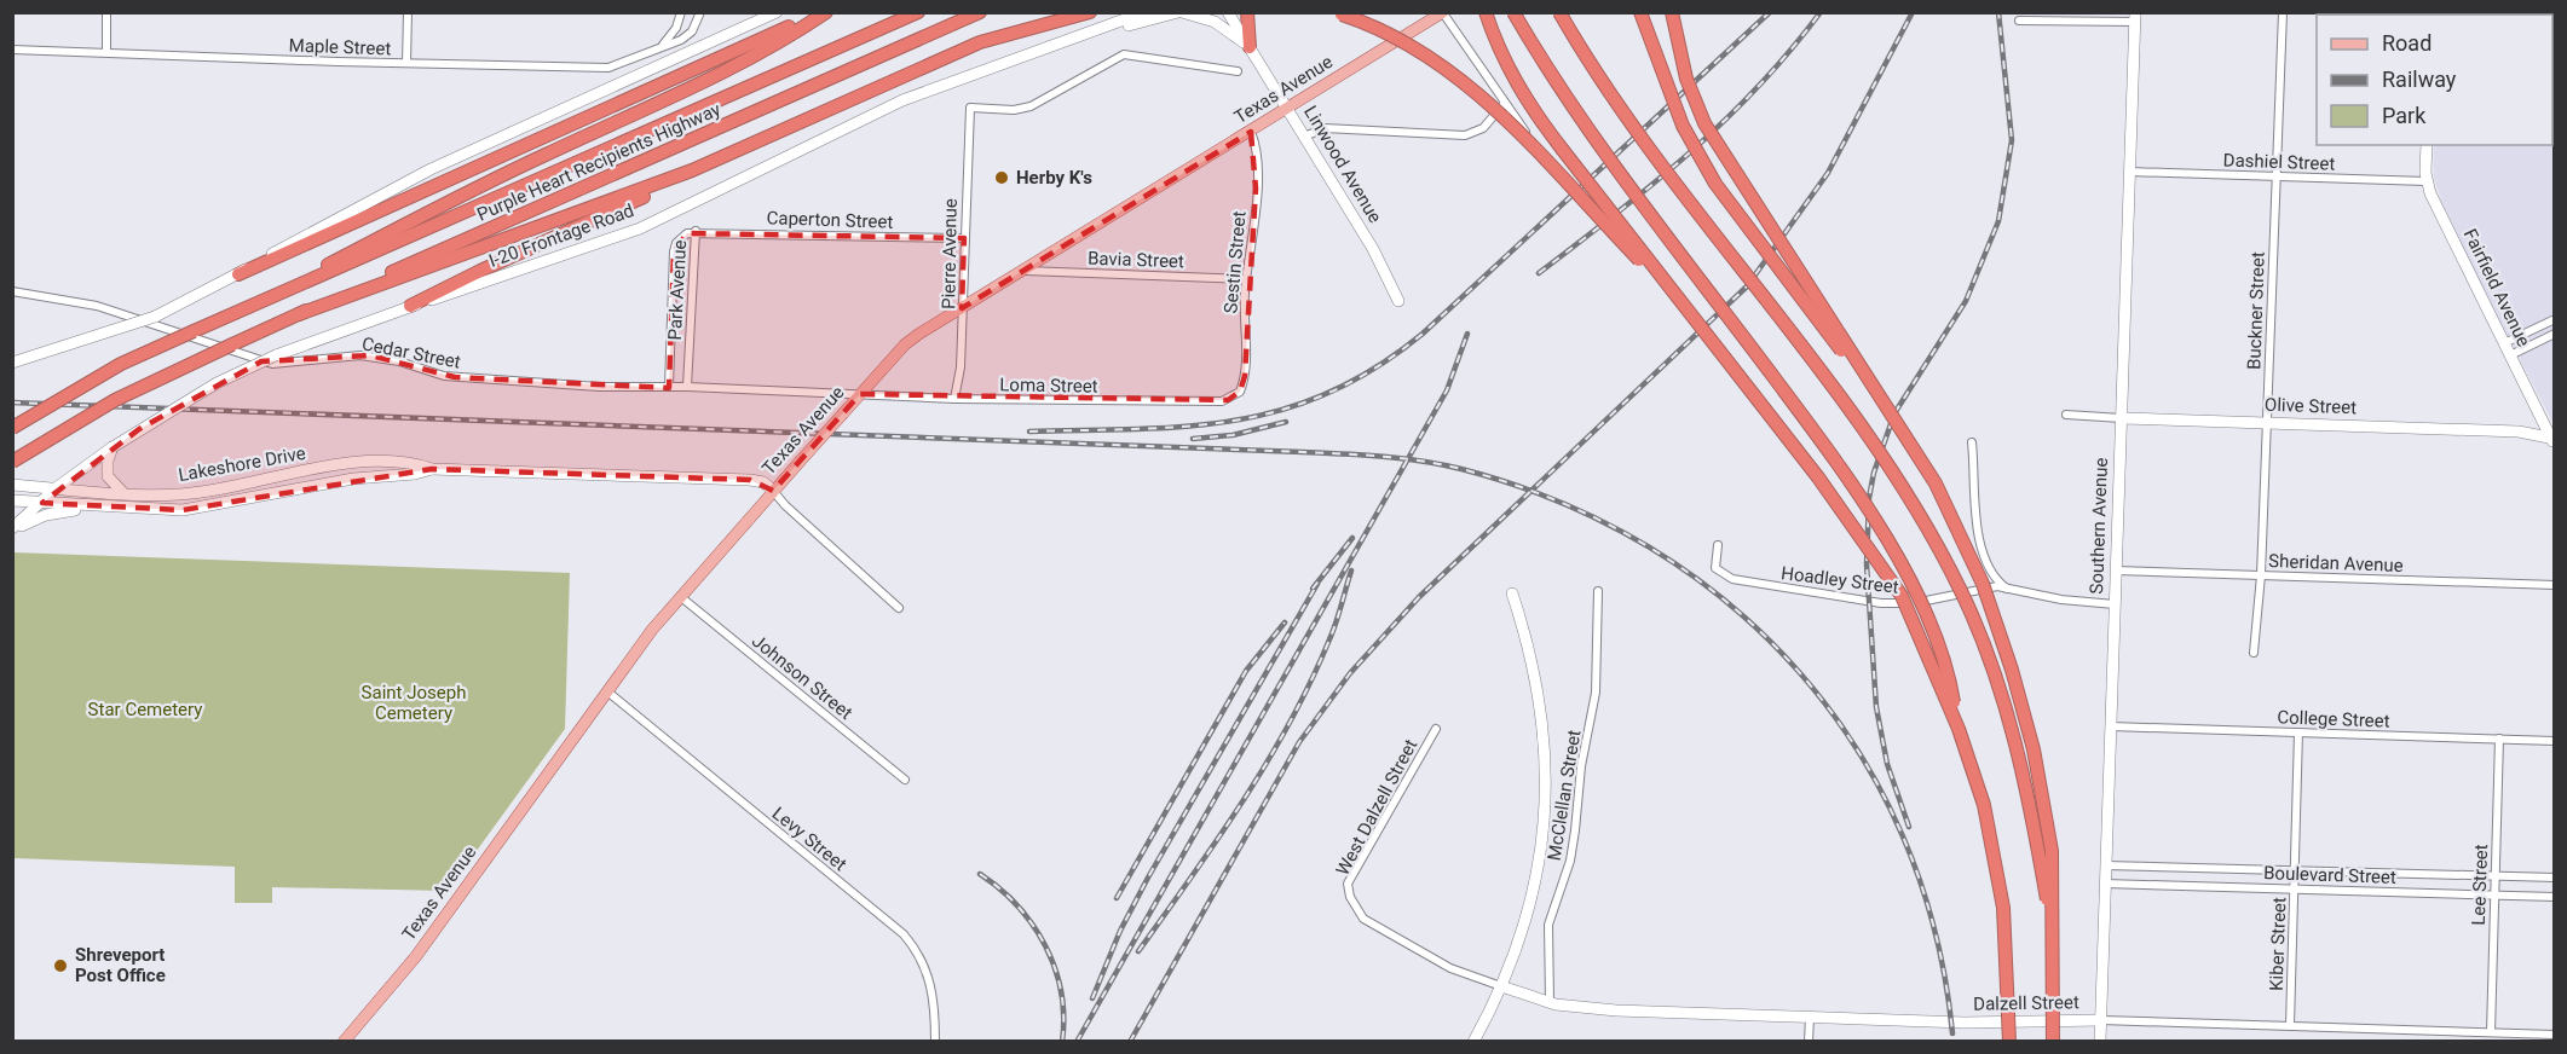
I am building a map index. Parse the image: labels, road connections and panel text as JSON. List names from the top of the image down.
{
  "streets": {
    "highway": ["Purple Heart Recipients Highway"],
    "main road": [
      "Texas Avenue",
      "Linwood Avenue",
      "I-20 Frontage Road",
      "Fairfield Avenue",
      "Olive Street",
      "Lakeshore Drive",
      "Southern Avenue",
      "Dalzell Street"
    ],
    "street": [
      "Maple Street",
      "Dashiel Street",
      "Caperton Street",
      "Pierre Avenue",
      "Bavia Street",
      "Sestin Street",
      "Park Avenue",
      "Buckner Street",
      "Cedar Street",
      "Loma Street",
      "Sheridan Avenue",
      "Hoadley Street",
      "Johnson Street",
      "College Street",
      "McClellan Street",
      "West Dalzell Street",
      "Levy Street",
      "Boulevard Street",
      "Lee Street",
      "Kiber Street"
    ]
  },
  "crossings": [
    ["Texas Avenue", "Linwood Avenue"],
    ["Texas Avenue", "Pierre Avenue"],
    ["Texas Avenue", "Bavia Street"],
    ["Texas Avenue", "Sestin Street"],
    ["Texas Avenue", "Cedar Street"],
    ["Texas Avenue", "Loma Street"],
    ["Texas Avenue", "Lakeshore Drive"],
    ["Texas Avenue", "Johnson Street"],
    ["Texas Avenue", "Levy Street"],
    ["Dashiel Street", "Fairfield Avenue"],
    ["Dashiel Street", "Buckner Street"],
    ["Dashiel Street", "Southern Avenue"],
    ["Caperton Street", "Pierre Avenue"],
    ["Caperton Street", "Park Avenue"],
    ["I-20 Frontage Road", "Lakeshore Drive"],
    ["Pierre Avenue", "Loma Street"],
    ["Bavia Street", "Sestin Street"],
    ["Sestin Street", "Loma Street"],
    ["Fairfield Avenue", "Olive Street"],
    ["Park Avenue", "Cedar Street"],
    ["Buckner Street", "Olive Street"],
    ["Buckner Street", "Sheridan Avenue"],
    ["Cedar Street", "Loma Street"],
    ["Olive Street", "Southern Avenue"],
    ["Southern Avenue", "Sheridan Avenue"],
    ["Southern Avenue", "Hoadley Street"],
    ["Southern Avenue", "College Street"],
    ["Southern Avenue", "Boulevard Street"],
    ["Southern Avenue", "Dalzell Street"],
    ["College Street", "Lee Street"],
    ["College Street", "Kiber Street"],
    ["McClellan Street", "Dalzell Street"],
    ["West Dalzell Street", "Dalzell Street"],
    ["Boulevard Street", "Lee Street"],
    ["Boulevard Street", "Kiber Street"],
    ["Lee Street", "Dalzell Street"],
    ["Kiber Street", "Dalzell Street"]
  ],
  "parks": ["Saint Joseph Cemetery", "Star Cemetery"],
  "places": ["Herby K's", "Shreveport Post Office"],
  "legend": ["Road", "Railway", "Park"]
}
